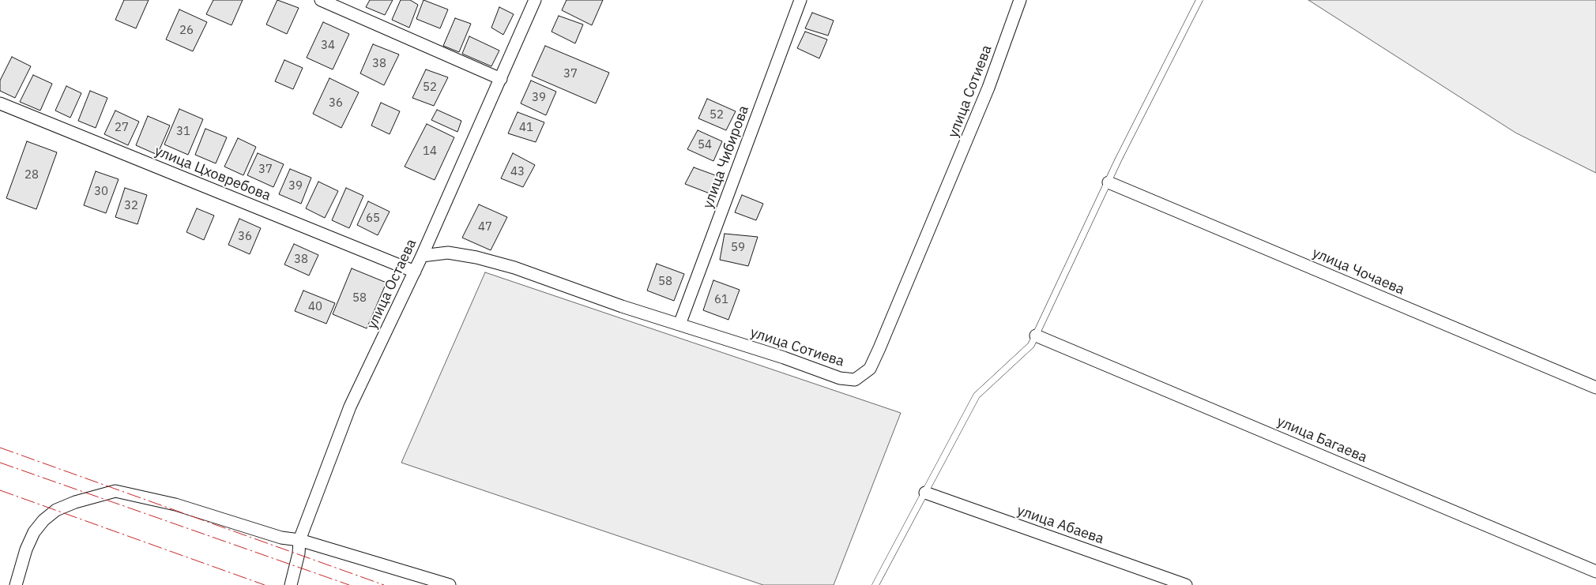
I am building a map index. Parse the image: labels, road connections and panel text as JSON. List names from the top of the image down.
{
  "streets": {
    "street": [
      "улица Сотиева",
      "улица Чибирова",
      "улица Цховребова",
      "улица Чочаева",
      "улица Остаева",
      "улица Багаева",
      "улица Абаева"
    ]
  },
  "crossings": [
    ["улица Сотиева", "улица Чибирова"],
    ["улица Сотиева", "улица Остаева"],
    ["улица Цховребова", "улица Остаева"]
  ],
  "house_numbers": [
    "26",
    "34",
    "38",
    "37",
    "52",
    "39",
    "36",
    "52",
    "27",
    "41",
    "31",
    "54",
    "14",
    "37",
    "43",
    "28",
    "39",
    "30",
    "32",
    "65",
    "47",
    "36",
    "59",
    "38",
    "58",
    "58",
    "61",
    "40"
  ]
}
